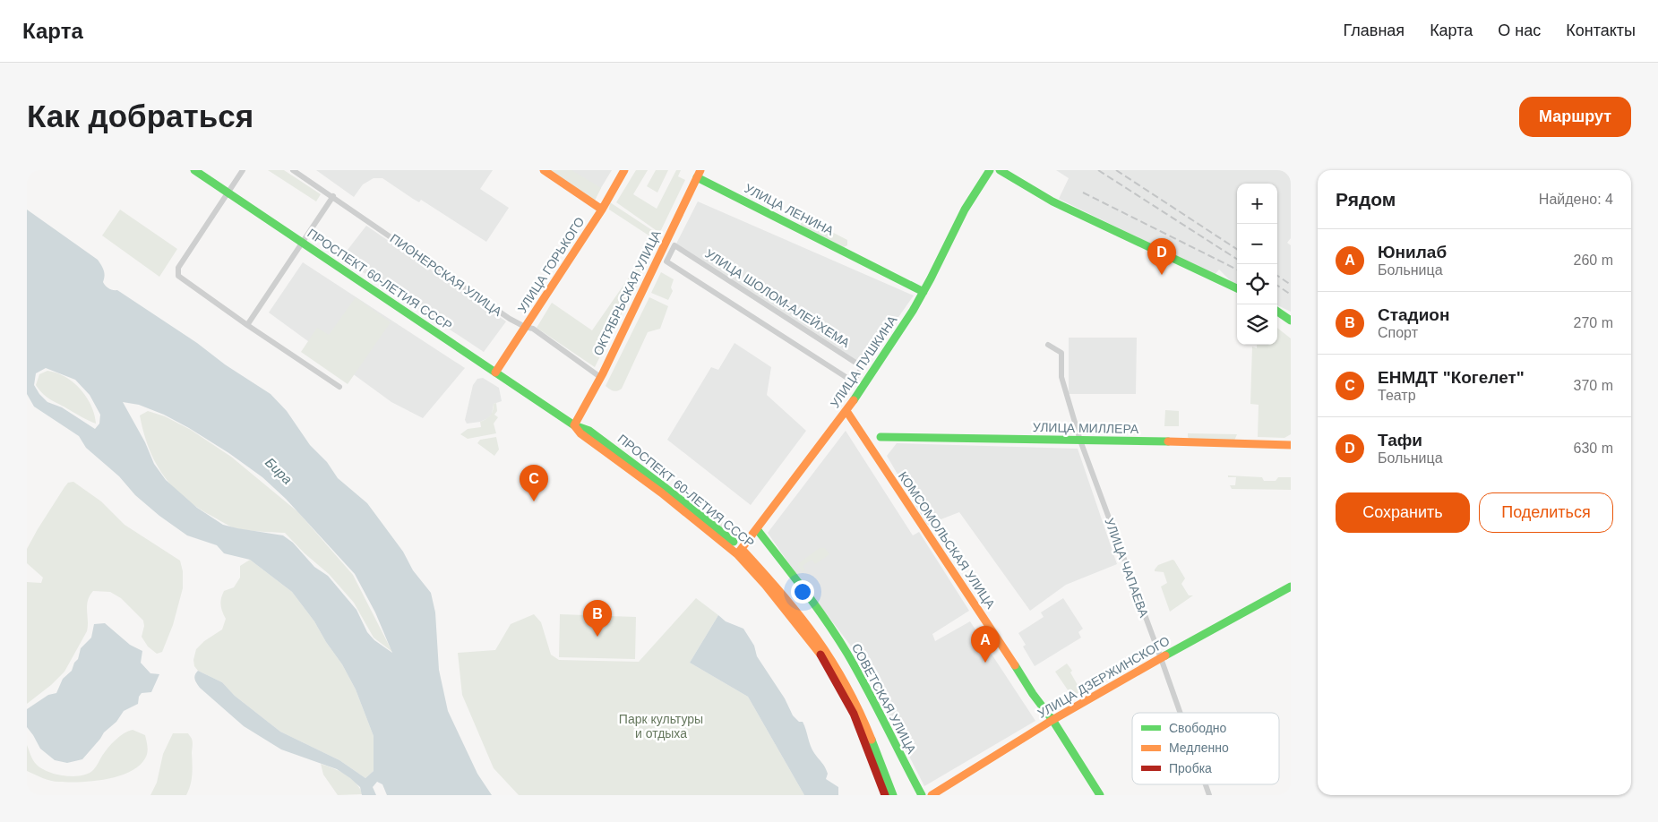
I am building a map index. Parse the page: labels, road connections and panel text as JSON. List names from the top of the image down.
{
  "streets": {
    "main road": [
      "УЛИЦА ЛЕНИНА",
      "УЛИЦА ГОРЬКОГО",
      "ПРОСПЕКТ 60-ЛЕТИЯ СССР",
      "ОКТЯБРЬСКАЯ УЛИЦА",
      "УЛИЦА ПУШКИНА",
      "УЛИЦА МИЛЛЕРА",
      "КОМСОМОЛЬСКАЯ УЛИЦА",
      "УЛИЦА ДЗЕРЖИНСКОГО",
      "СОВЕТСКАЯ УЛИЦА"
    ],
    "street": ["ПИОНЕРСКАЯ УЛИЦА", "УЛИЦА ШОЛОМ-АЛЕЙХЕМА", "УЛИЦА ЧАПАЕВА"]
  },
  "crossings": [
    ["УЛИЦА ЛЕНИНА", "ОКТЯБРЬСКАЯ УЛИЦА"],
    ["УЛИЦА ЛЕНИНА", "УЛИЦА ПУШКИНА"],
    ["УЛИЦА ГОРЬКОГО", "ПИОНЕРСКАЯ УЛИЦА"],
    ["УЛИЦА ГОРЬКОГО", "ПРОСПЕКТ 60-ЛЕТИЯ СССР"],
    ["ПИОНЕРСКАЯ УЛИЦА", "ОКТЯБРЬСКАЯ УЛИЦА"],
    ["ПРОСПЕКТ 60-ЛЕТИЯ СССР", "ОКТЯБРЬСКАЯ УЛИЦА"],
    ["ПРОСПЕКТ 60-ЛЕТИЯ СССР", "УЛИЦА ПУШКИНА"],
    ["УЛИЦА ПУШКИНА", "КОМСОМОЛЬСКАЯ УЛИЦА"],
    ["УЛИЦА ПУШКИНА", "СОВЕТСКАЯ УЛИЦА"],
    ["УЛИЦА МИЛЛЕРА", "УЛИЦА ЧАПАЕВА"],
    ["КОМСОМОЛЬСКАЯ УЛИЦА", "УЛИЦА ДЗЕРЖИНСКОГО"],
    ["УЛИЦА ЧАПАЕВА", "УЛИЦА ДЗЕРЖИНСКОГО"]
  ],
  "water": ["Бира"],
  "parks": ["Парк культуры и отдыха"],
  "legend": ["Свободно", "Медленно", "Пробка"],
  "page": {
    "header": "Карта",
    "nav": [
      "Главная",
      "Карта",
      "О нас",
      "Контакты"
    ],
    "buttons": [
      "Маршрут",
      ["Сохранить", "Поделиться"]
    ],
    "title": "Как добраться",
    "heading": ["Рядом", "Найдено: 4"],
    "map_buttons": ["+", "−"],
    "list": [
      {
        "mark": "A",
        "name": "Юнилаб",
        "note": "Больница",
        "value": "260 m"
      },
      {
        "mark": "B",
        "name": "Стадион",
        "note": "Спорт",
        "value": "270 m"
      },
      {
        "mark": "C",
        "name": "ЕНМДТ \"Когелет\"",
        "note": "Театр",
        "value": "370 m"
      },
      {
        "mark": "D",
        "name": "Тафи",
        "note": "Больница",
        "value": "630 m"
      }
    ],
    "pins": [
      "D",
      "C",
      "B",
      "A"
    ]
  }
}
